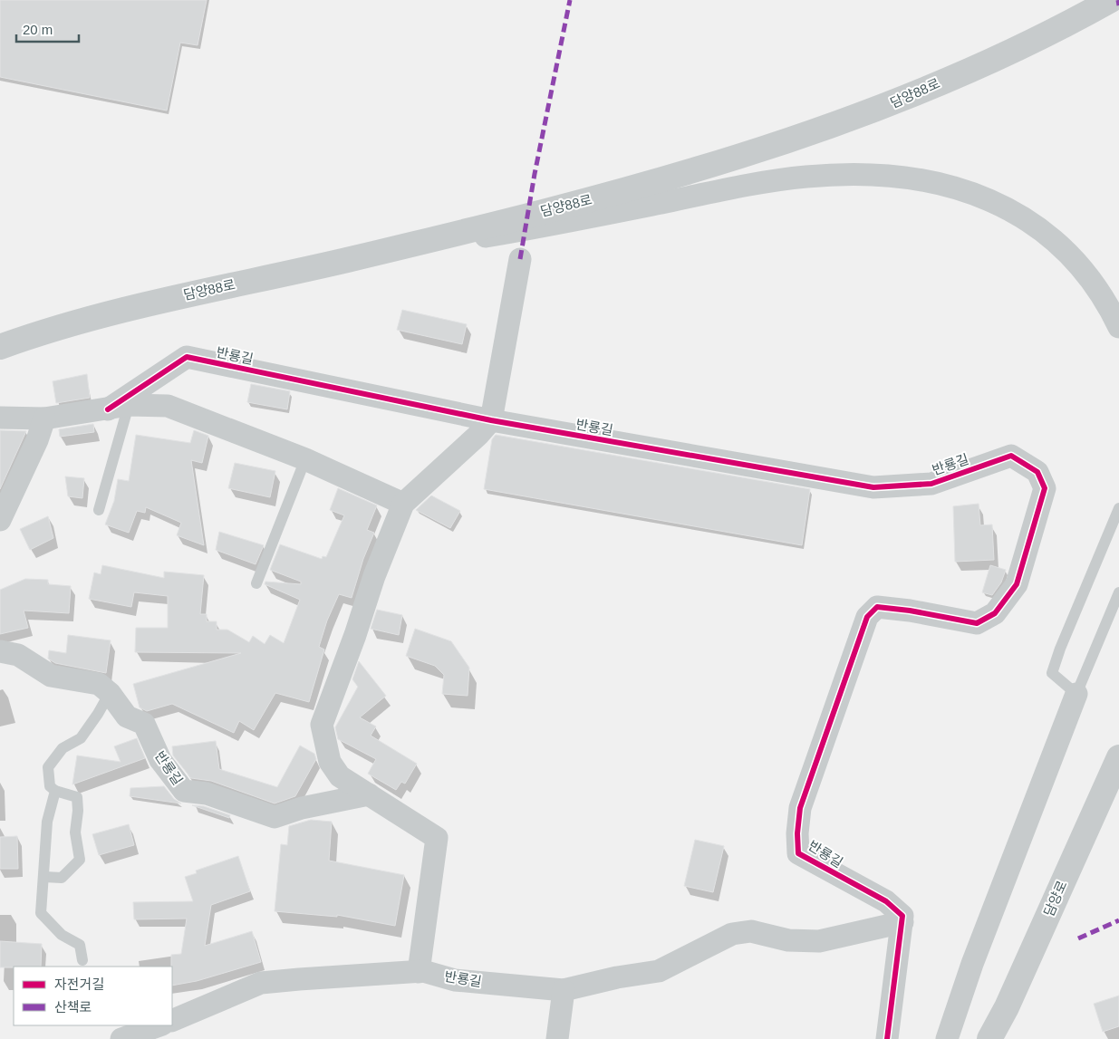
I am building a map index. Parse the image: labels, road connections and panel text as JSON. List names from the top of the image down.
{
  "streets": {
    "main road": ["담양88로", "담양로"],
    "street": ["반룡길"]
  },
  "legend": ["자전거길", "산책로"],
  "scale_bar": "20 m"
}
